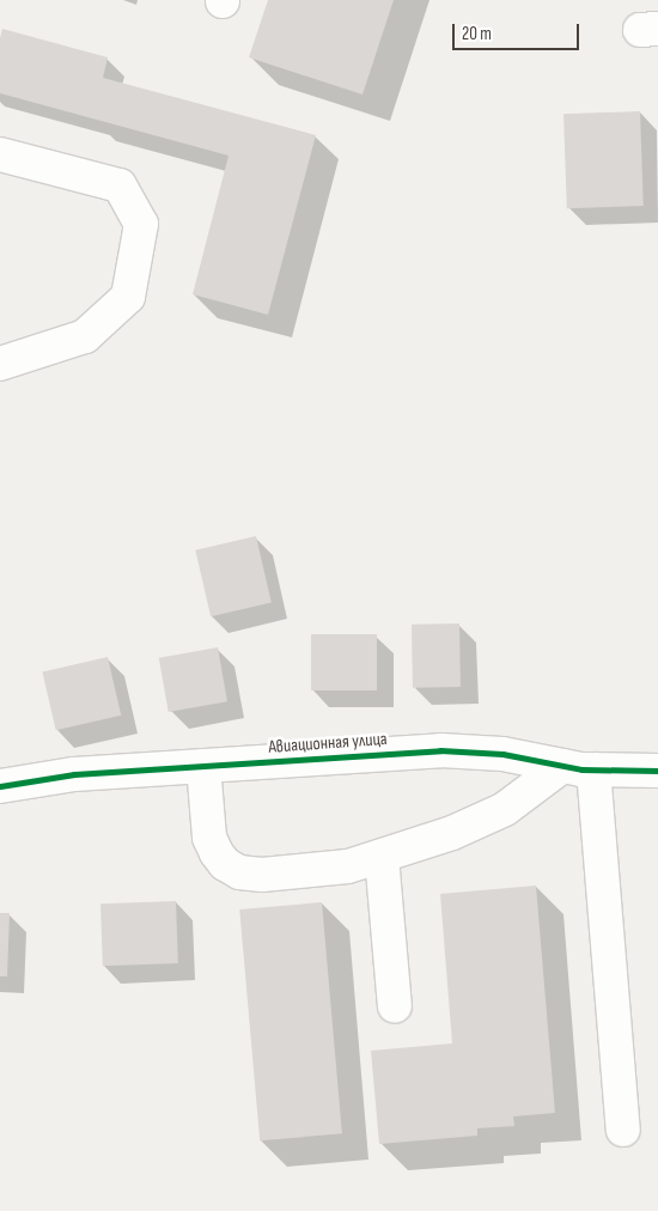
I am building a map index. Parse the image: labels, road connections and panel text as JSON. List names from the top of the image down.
{
  "streets": {
    "street": ["Авиационная улица"]
  },
  "scale_bar": "20 m"
}
